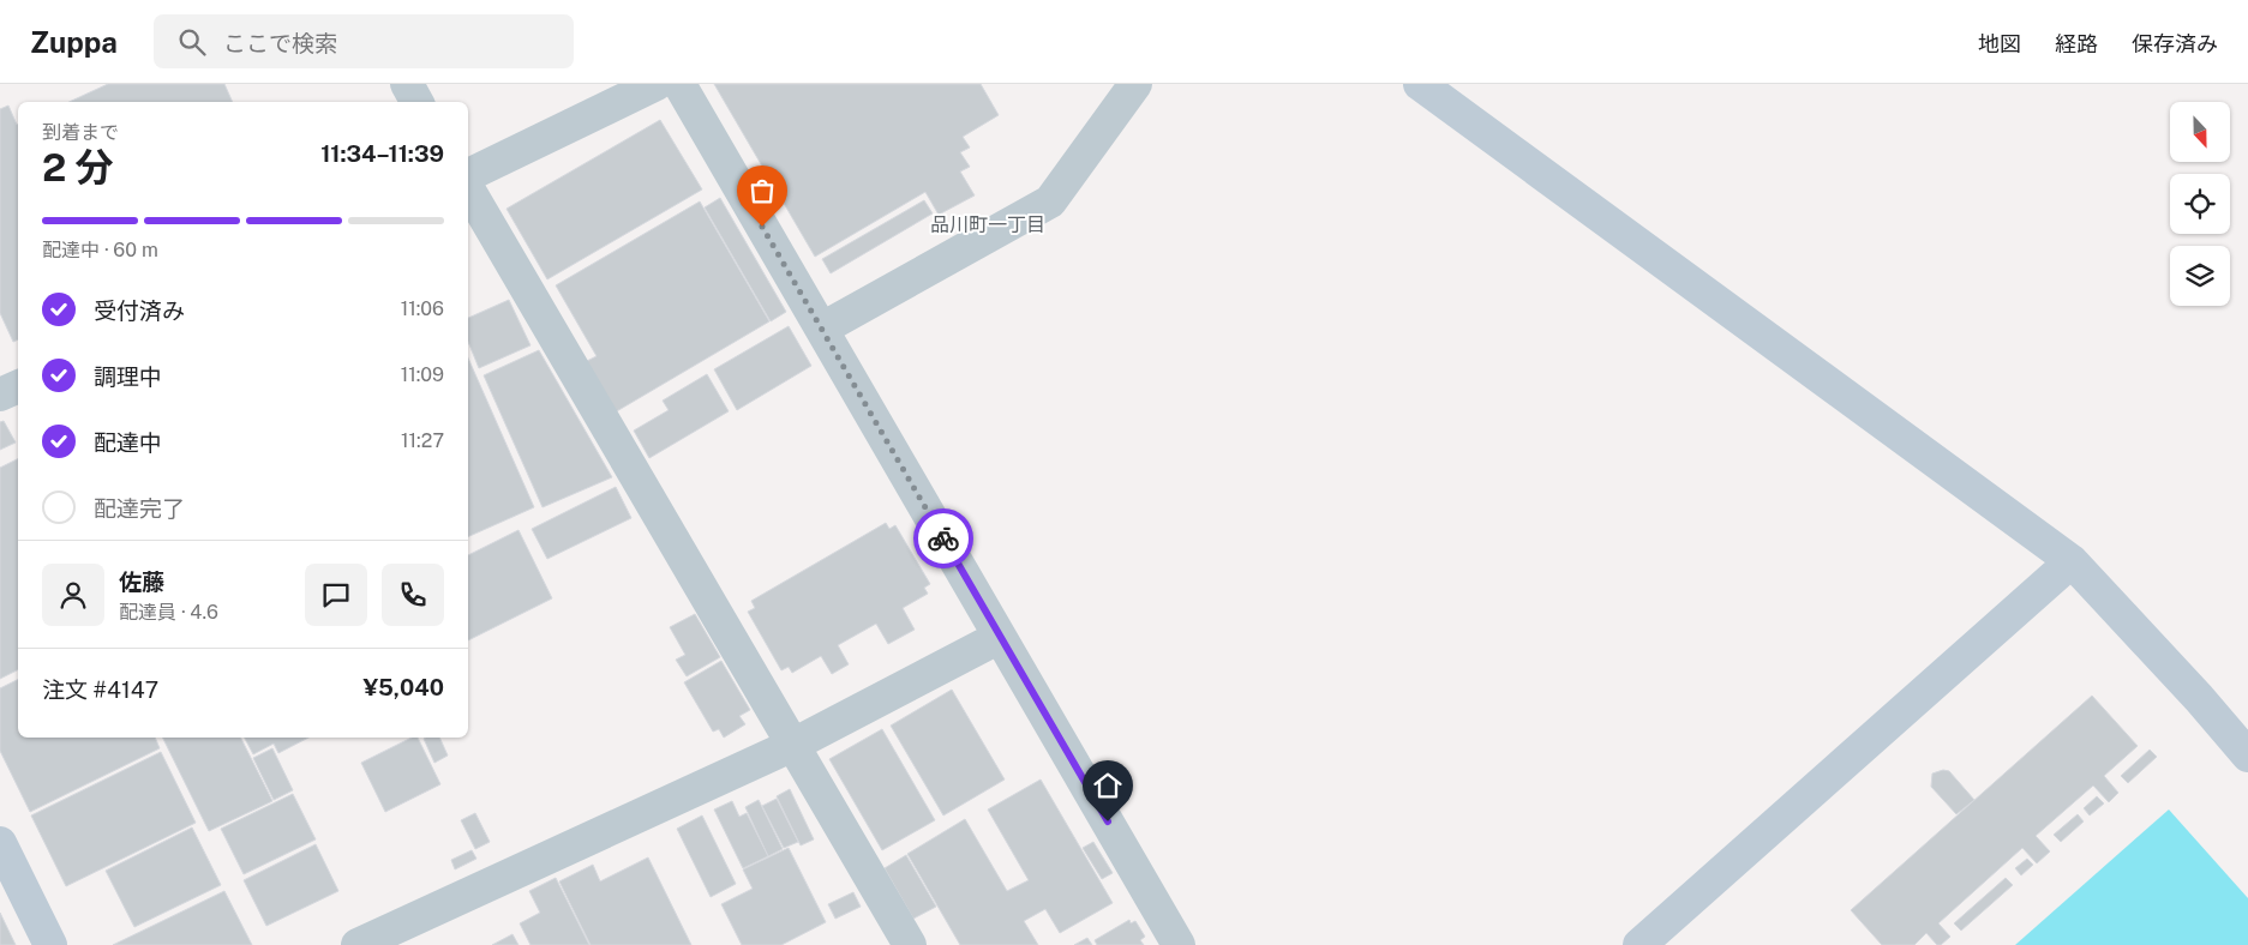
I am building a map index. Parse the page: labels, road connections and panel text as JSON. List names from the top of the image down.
{
  "districts": ["品川町一丁目"],
  "north": "bottom",
  "page": {
    "header": "Zuppa",
    "search": "ここで検索",
    "nav": ["地図", "経路", "保存済み"],
    "heading": ["2 分", "到着まで", "11:34–11:39"],
    "panel": [
      "佐藤",
      "配達員 · 4.6",
      "注文 #4147",
      "¥5,040"
    ],
    "bar": "配達中 · 60 m",
    "list": [
      ["受付済み", "11:06"],
      ["調理中", "11:09"],
      ["配達中", "11:27"],
      "配達完了"
    ]
  }
}
